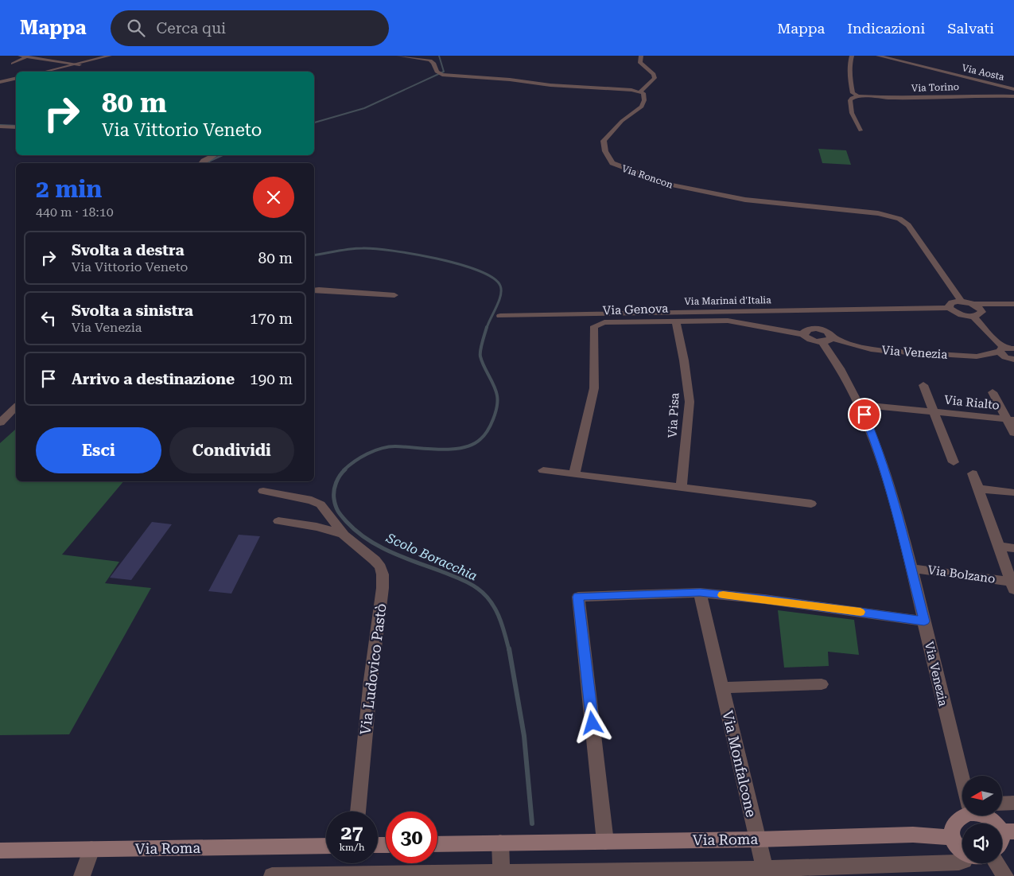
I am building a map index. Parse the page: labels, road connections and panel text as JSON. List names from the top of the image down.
{
  "streets": {
    "main road": ["Via Roma"],
    "street": [
      "Via Aosta",
      "Via Torino",
      "Via Roncon",
      "Via Marinai d'Italia",
      "Via Genova",
      "Via Venezia",
      "Via Rialto",
      "Via Pisa",
      "Via Bolzano",
      "Via Ludovico Pastò",
      "Via Monfalcone"
    ]
  },
  "crossings": [
    ["Via Marinai d'Italia", "Via Venezia"],
    ["Via Genova", "Via Venezia"],
    ["Via Genova", "Via Pisa"],
    ["Via Venezia", "Via Rialto"],
    ["Via Venezia", "Via Bolzano"],
    ["Via Monfalcone", "Via Roma"]
  ],
  "water": ["Scolo Boracchia"],
  "north": "left",
  "page": {
    "header": "Mappa",
    "search": "Cerca qui",
    "nav": ["Mappa", "Indicazioni", "Salvati"],
    "turn": ["80 m", "Via Vittorio Veneto"],
    "heading": ["2 min", "440 m · 18:10"],
    "list": [
      {
        "name": "Svolta a destra",
        "note": "Via Vittorio Veneto",
        "value": "80 m"
      },
      {
        "name": "Svolta a sinistra",
        "note": "Via Venezia",
        "value": "170 m"
      },
      {
        "name": "Arrivo a destinazione",
        "value": "190 m"
      }
    ],
    "buttons": ["Esci", "Condividi"],
    "speed": "27 km/h",
    "limit": "30"
  }
}
